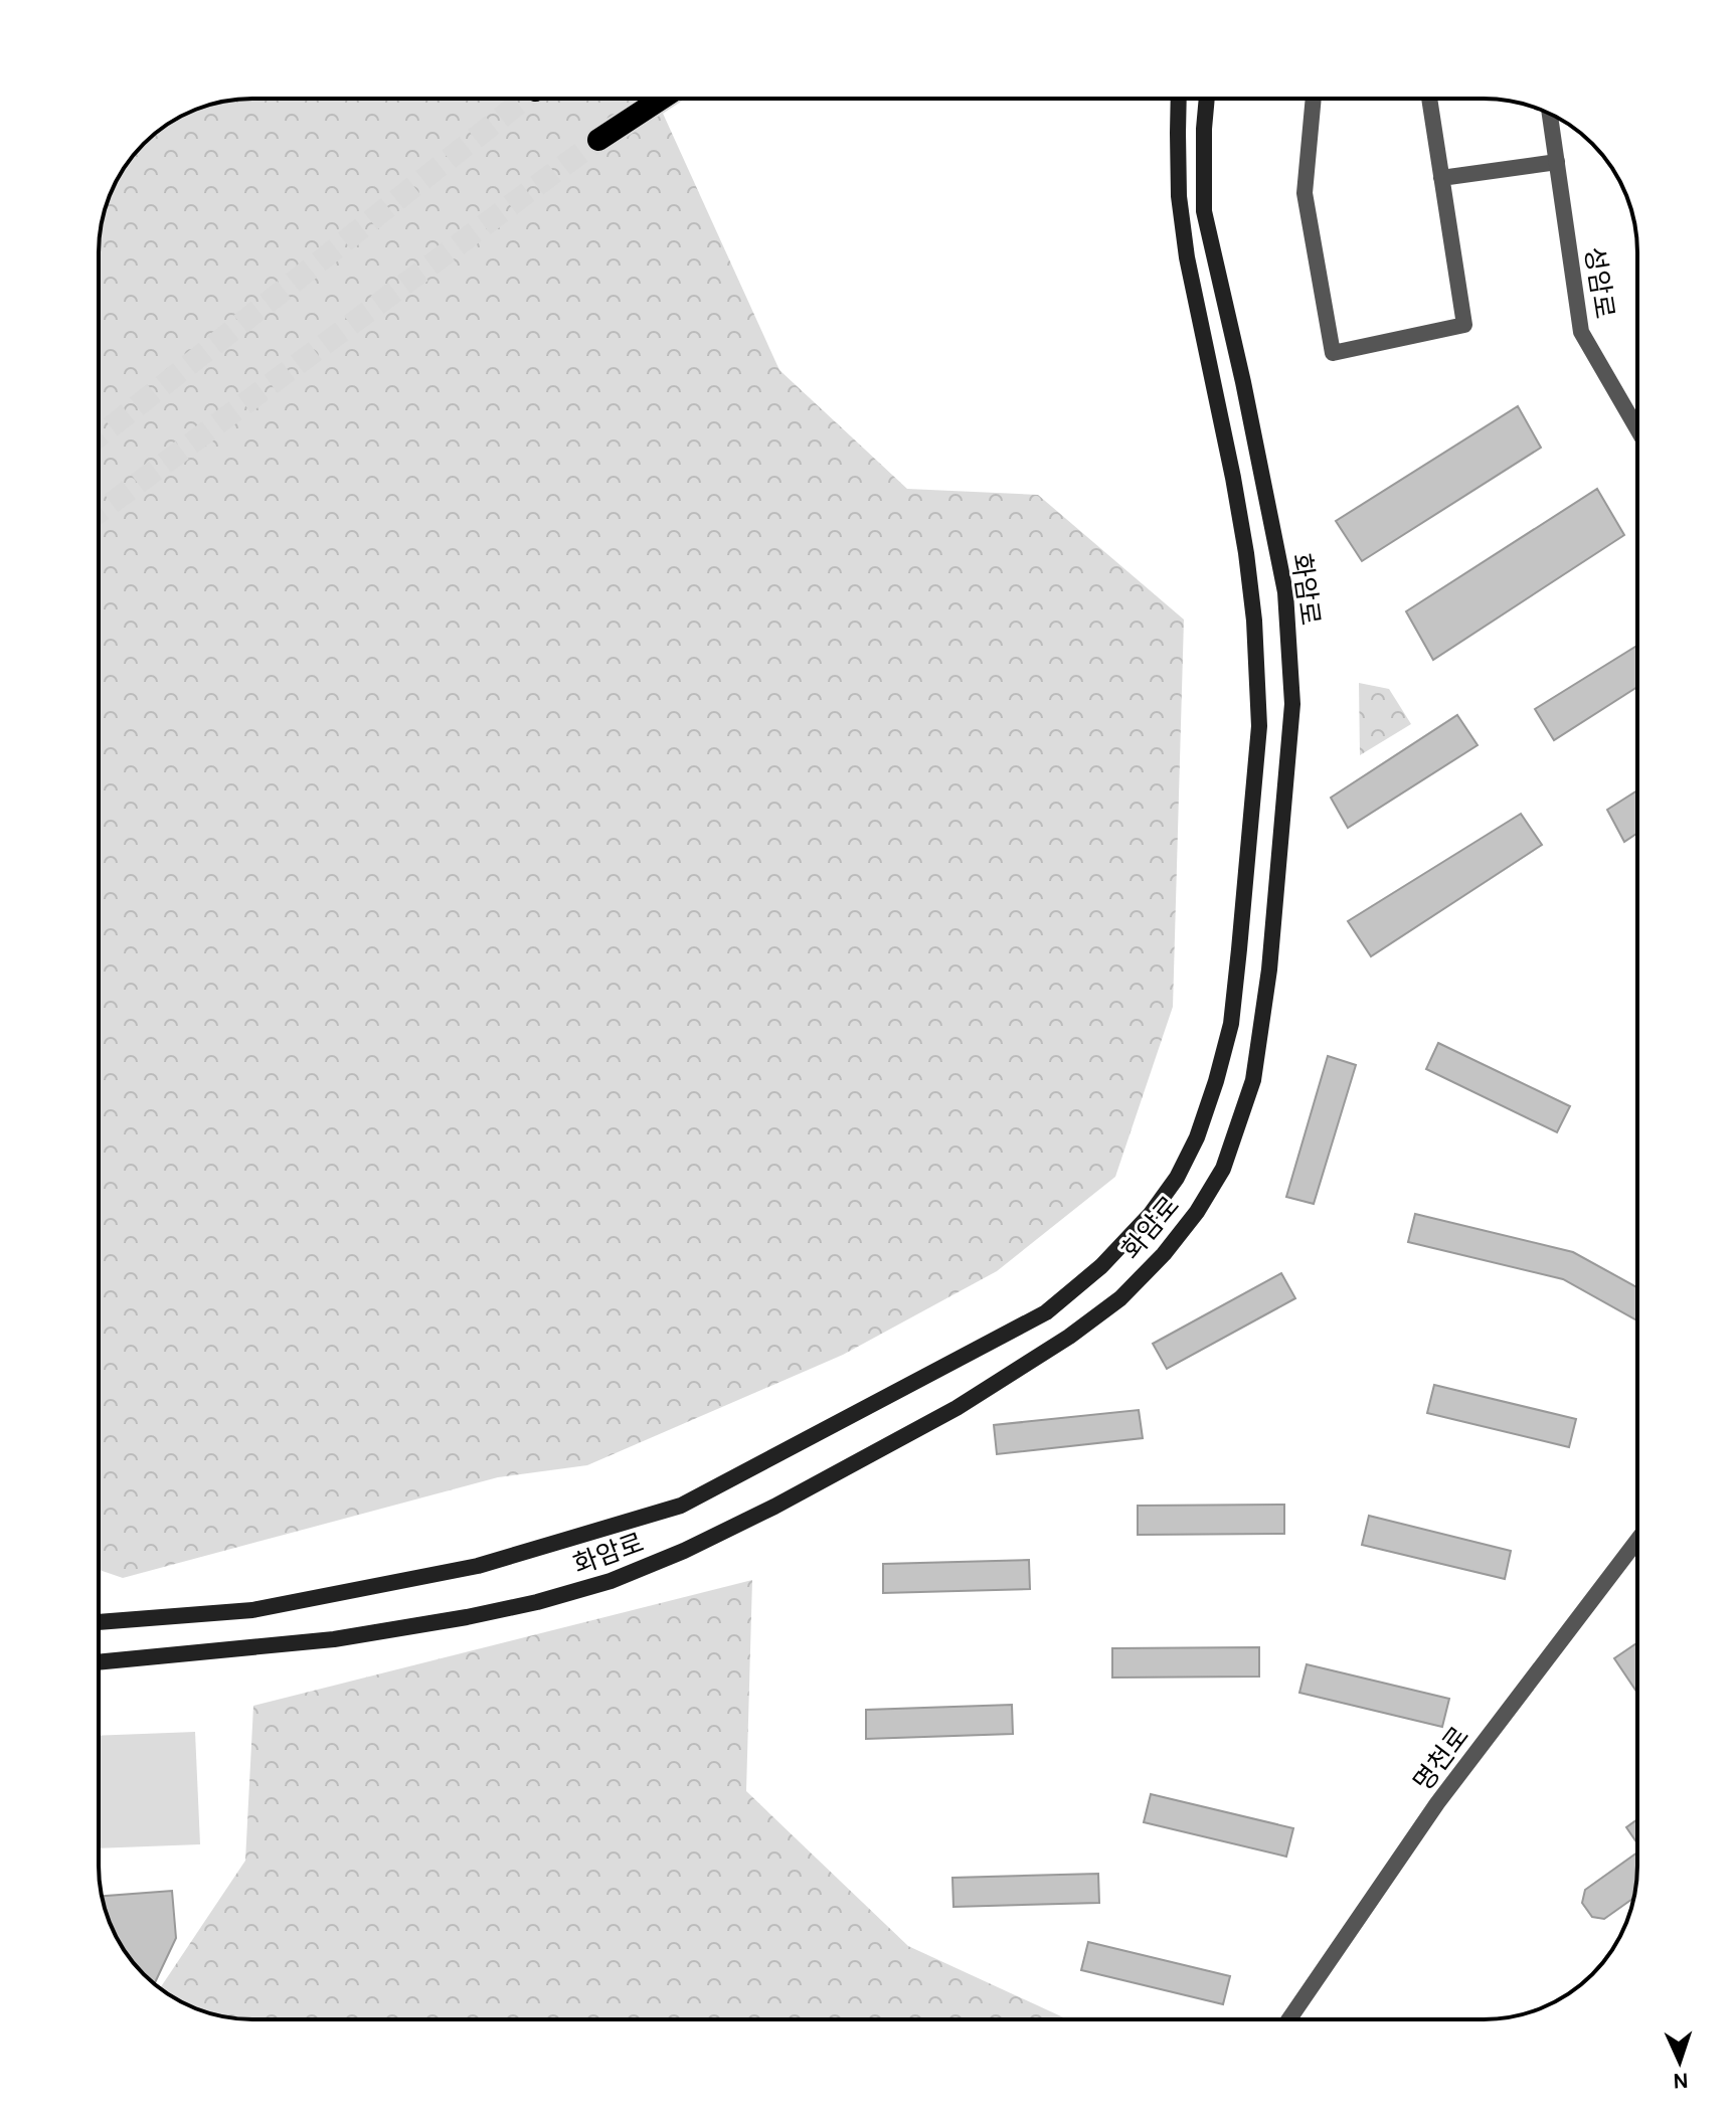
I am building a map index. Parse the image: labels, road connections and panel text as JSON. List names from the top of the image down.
{
  "streets": {
    "main road": ["화암로"],
    "street": ["성암로", "명천로"]
  },
  "north": "bottom"
}
